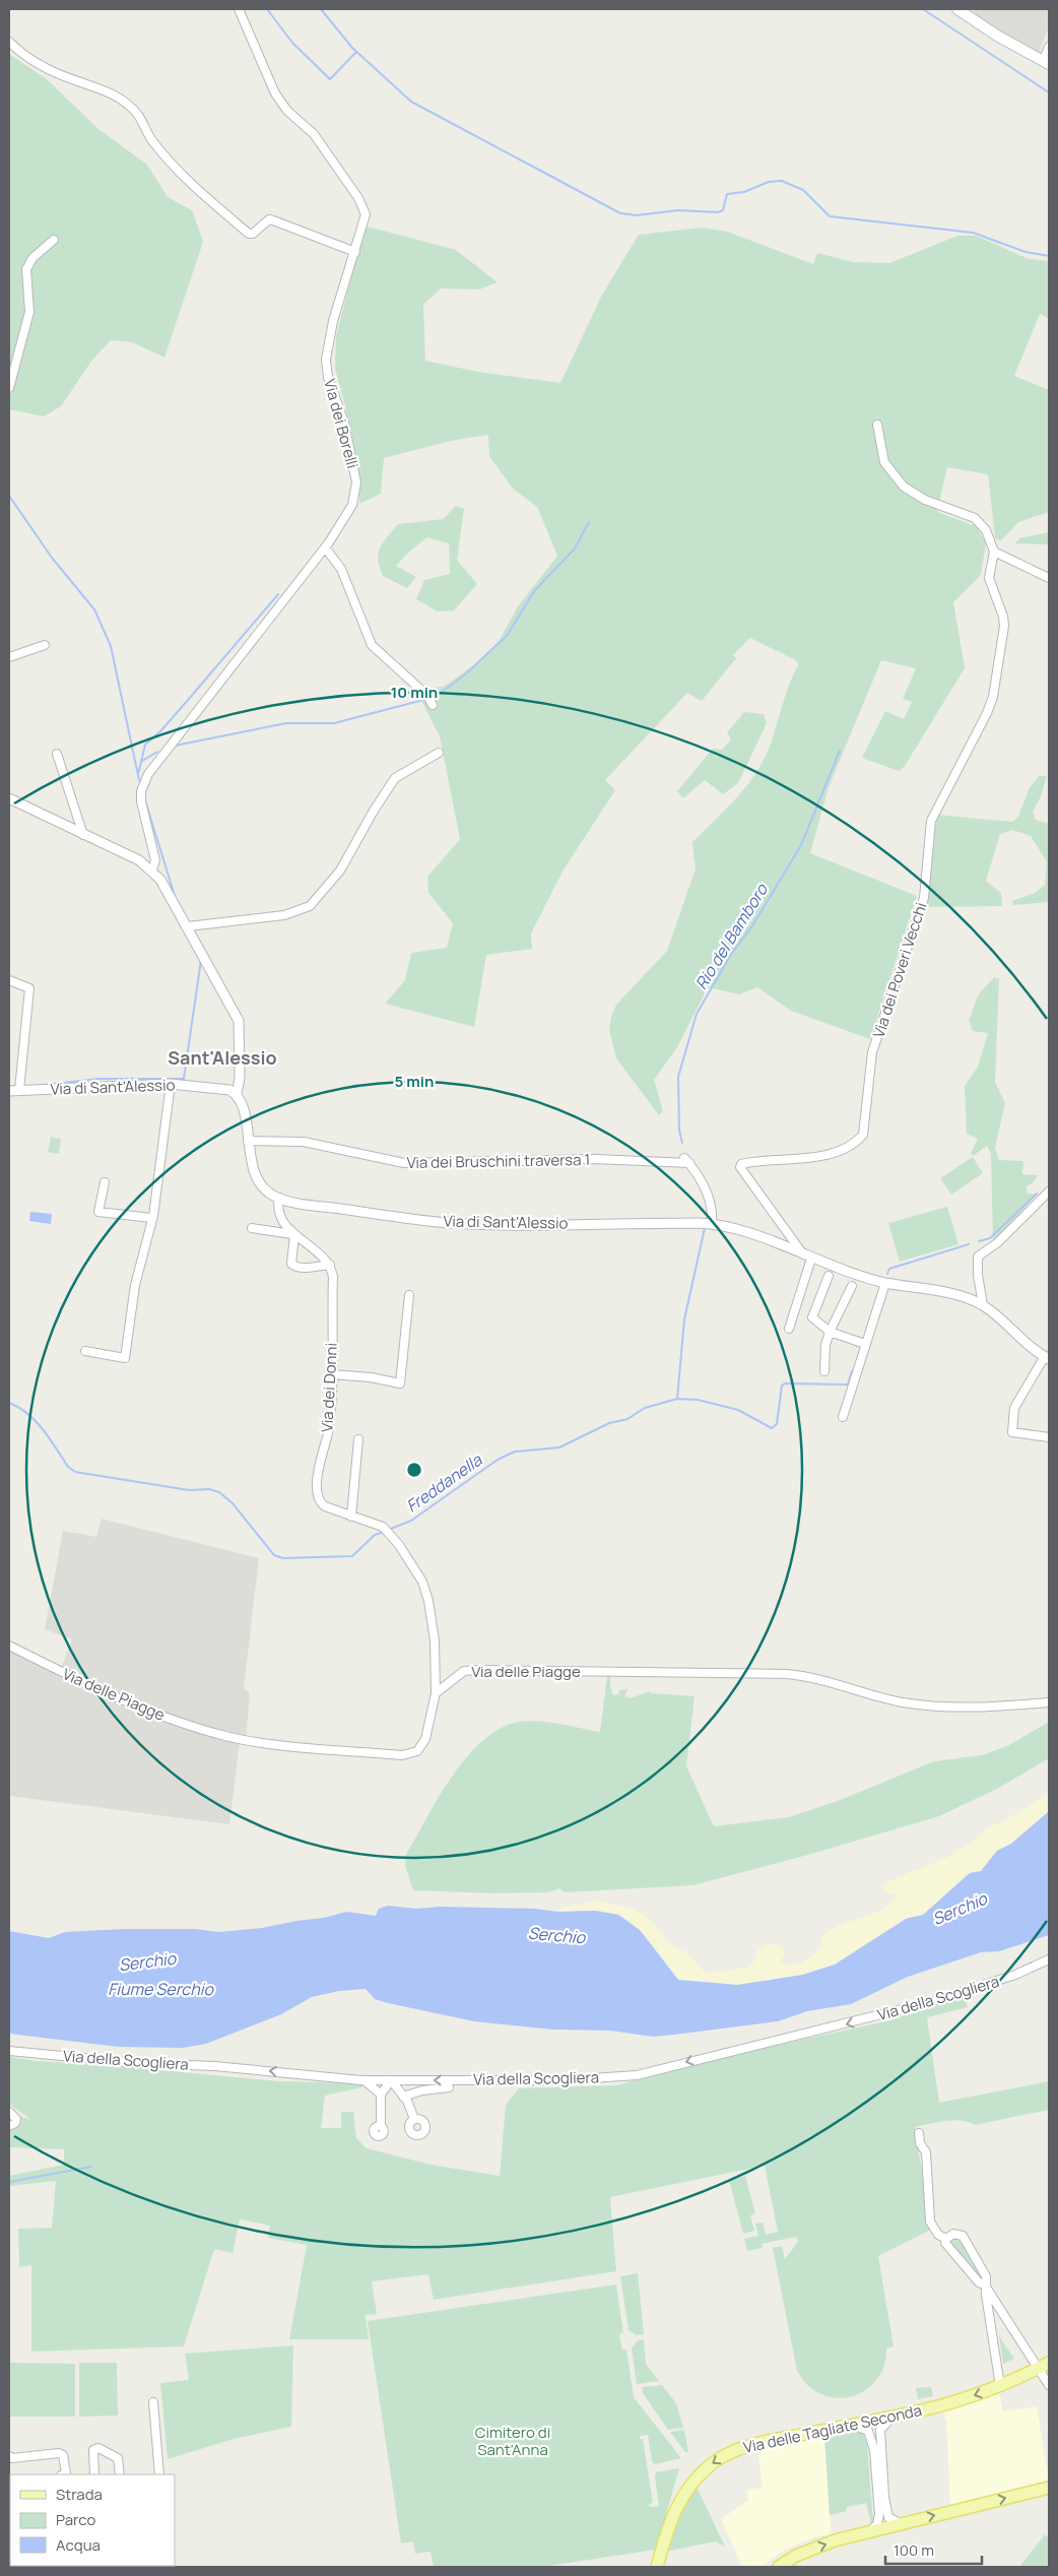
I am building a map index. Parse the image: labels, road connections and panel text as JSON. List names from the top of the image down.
{
  "streets": {
    "main road": ["Via delle Tagliate Seconda"],
    "street": [
      "Via dei Borelli",
      "Via dei Poveri Vecchi",
      "Via di Sant'Alessio",
      "Via dei Bruschini traversa 1",
      "Via dei Donni",
      "Via delle Piagge",
      "Via della Scogliera"
    ]
  },
  "crossings": [
    ["Via dei Poveri Vecchi", "Via di Sant'Alessio"],
    ["Via di Sant'Alessio", "Via dei Bruschini traversa 1"],
    ["Via dei Donni", "Via delle Piagge"]
  ],
  "one_way": ["Via della Scogliera", "Via delle Tagliate Seconda"],
  "districts": ["Sant'Alessio"],
  "water": [
    "Rio del Bamboro",
    "Freddanella",
    "Serchio",
    "Fiume Serchio"
  ],
  "parks": ["Cimitero di Sant'Anna"],
  "legend": ["Strada", "Parco", "Acqua"],
  "scale_bar": "100 m",
  "rings": ["10 min", "5 min"]
}
